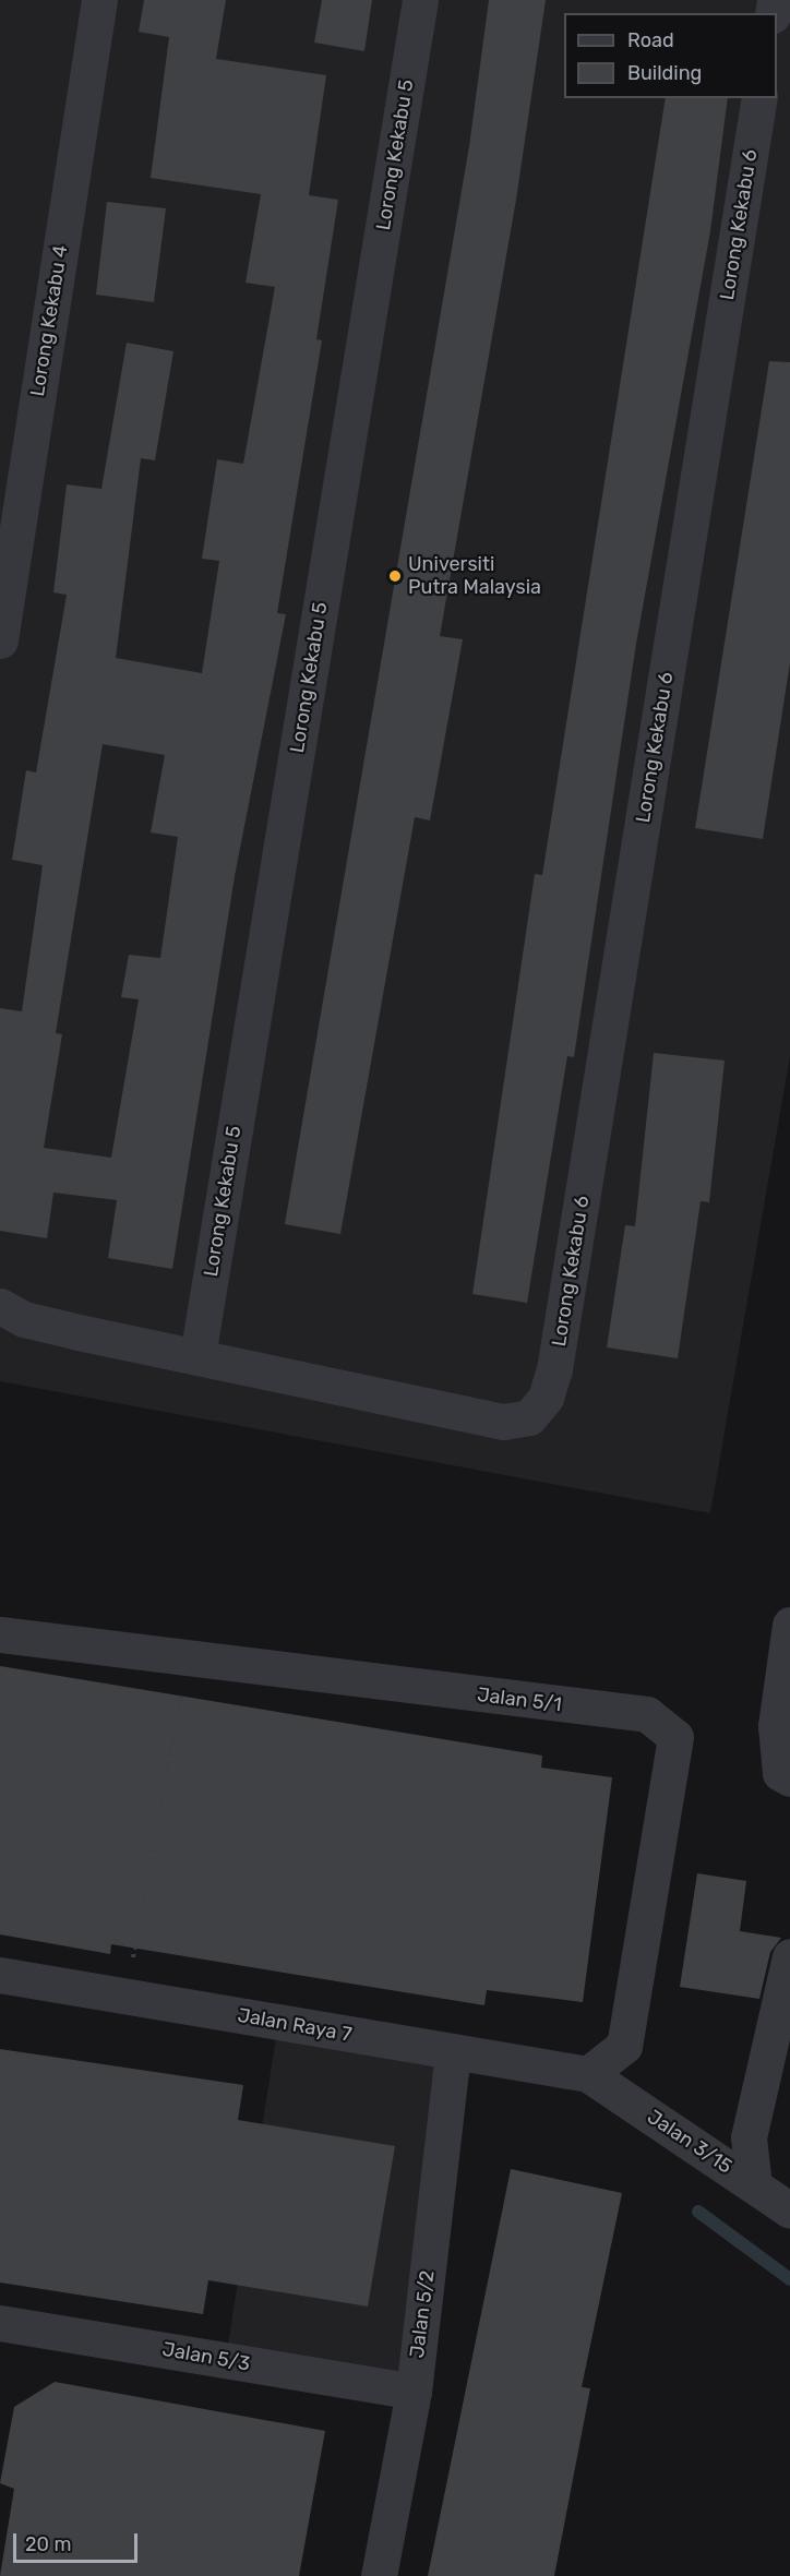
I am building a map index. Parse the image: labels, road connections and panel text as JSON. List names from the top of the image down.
{
  "streets": {
    "street": [
      "Lorong Kekabu 5",
      "Lorong Kekabu 6",
      "Lorong Kekabu 4",
      "Jalan 5/1",
      "Jalan Raya 7",
      "Jalan 3/15",
      "Jalan 5/2",
      "Jalan 5/3"
    ]
  },
  "crossings": [
    ["Lorong Kekabu 5", "Lorong Kekabu 6"],
    ["Jalan 5/1", "Jalan Raya 7"],
    ["Jalan 5/1", "Jalan 3/15"],
    ["Jalan Raya 7", "Jalan 3/15"],
    ["Jalan Raya 7", "Jalan 5/2"],
    ["Jalan 5/2", "Jalan 5/3"]
  ],
  "places": ["Universiti Putra Malaysia"],
  "legend": ["Road", "Building"],
  "scale_bar": "20 m"
}
